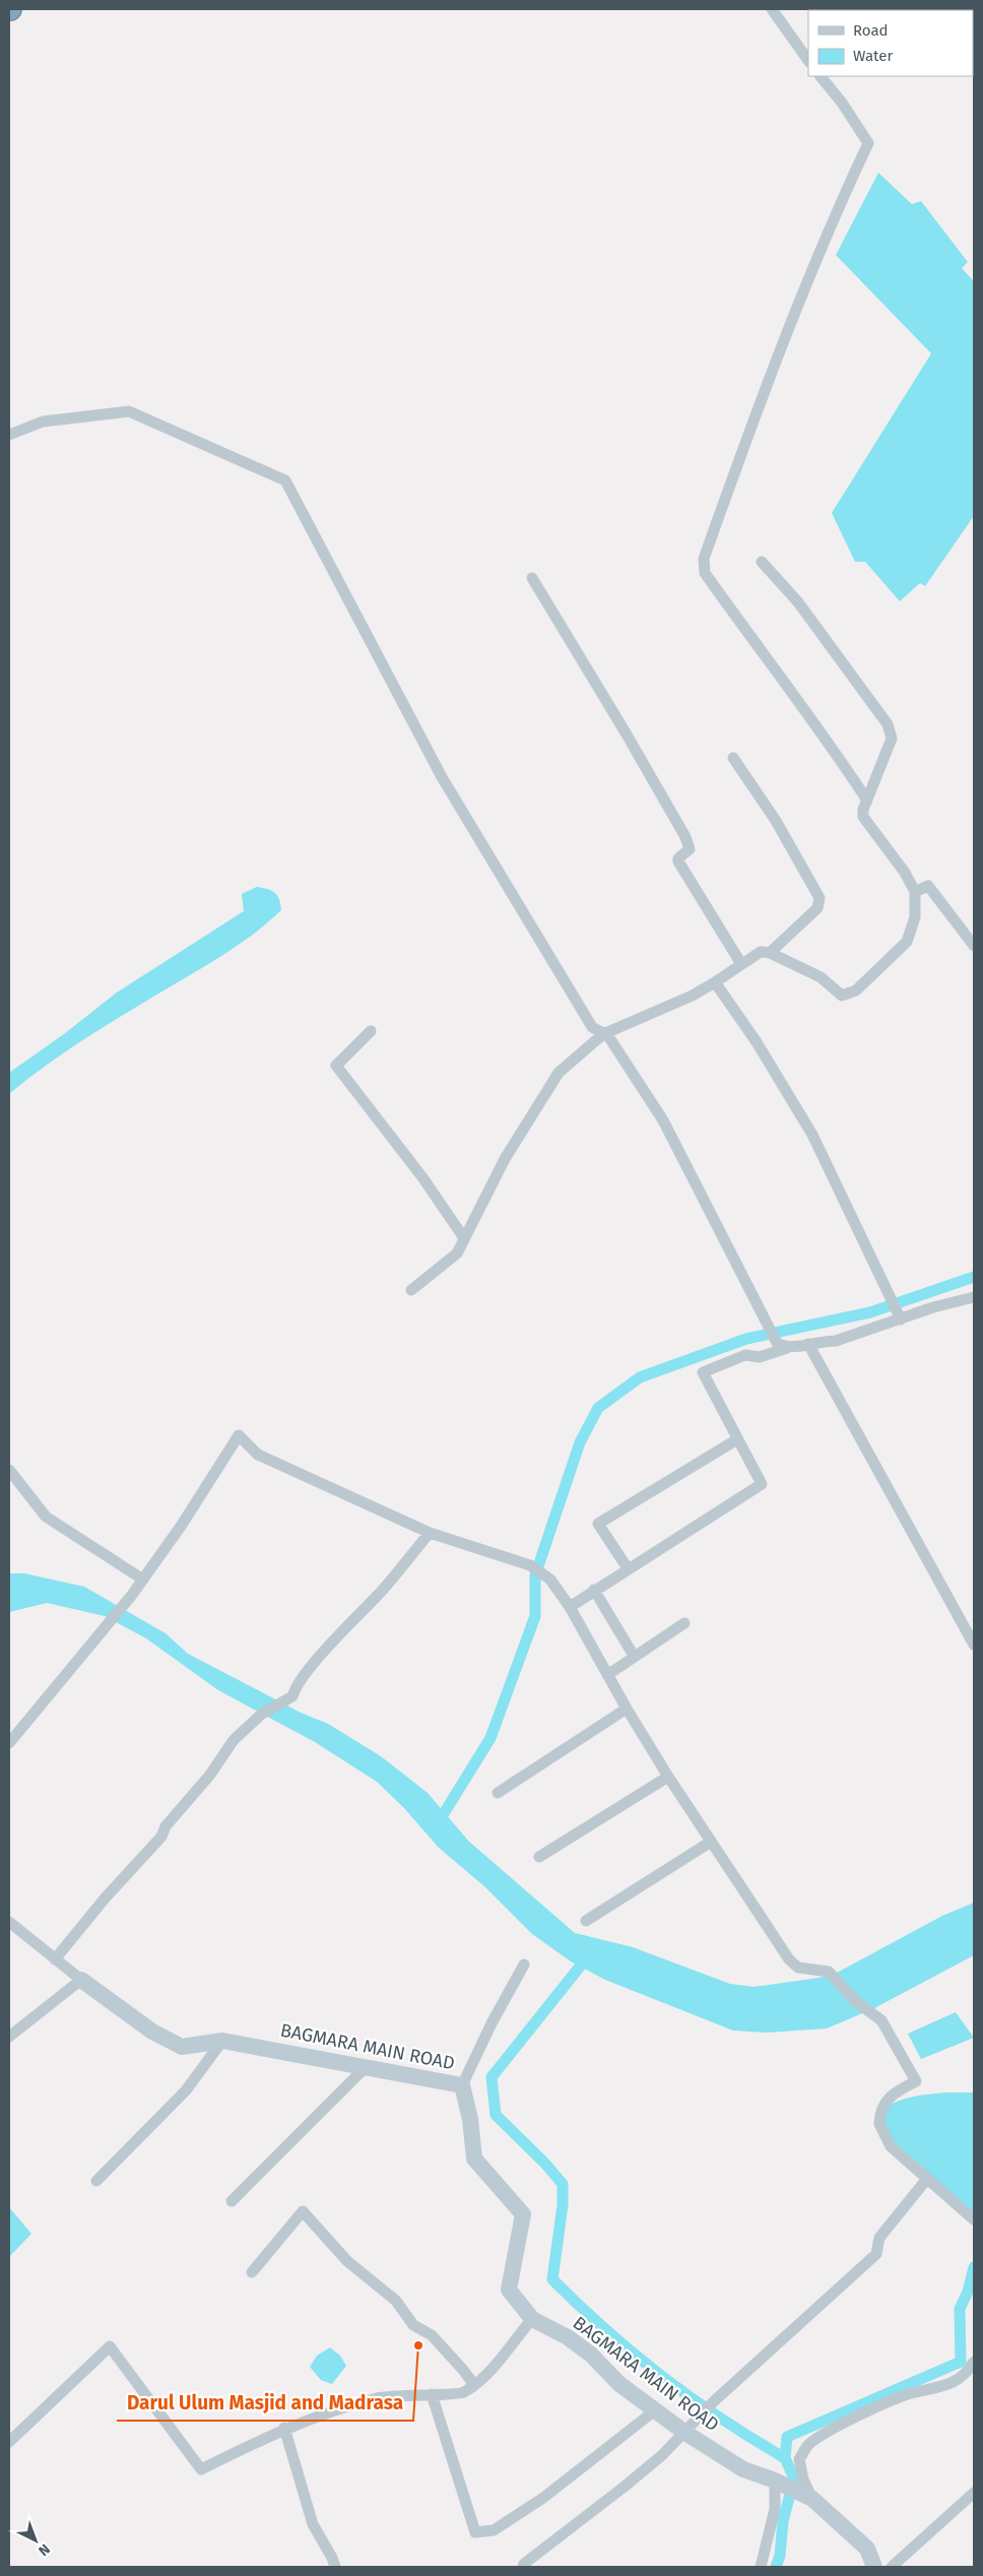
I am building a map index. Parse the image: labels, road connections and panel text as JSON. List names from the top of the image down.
{
  "streets": {
    "street": ["BAGMARA MAIN ROAD"]
  },
  "places": ["Darul Ulum Masjid and Madrasa"],
  "legend": ["Road", "Water"],
  "north": "bottom right"
}
